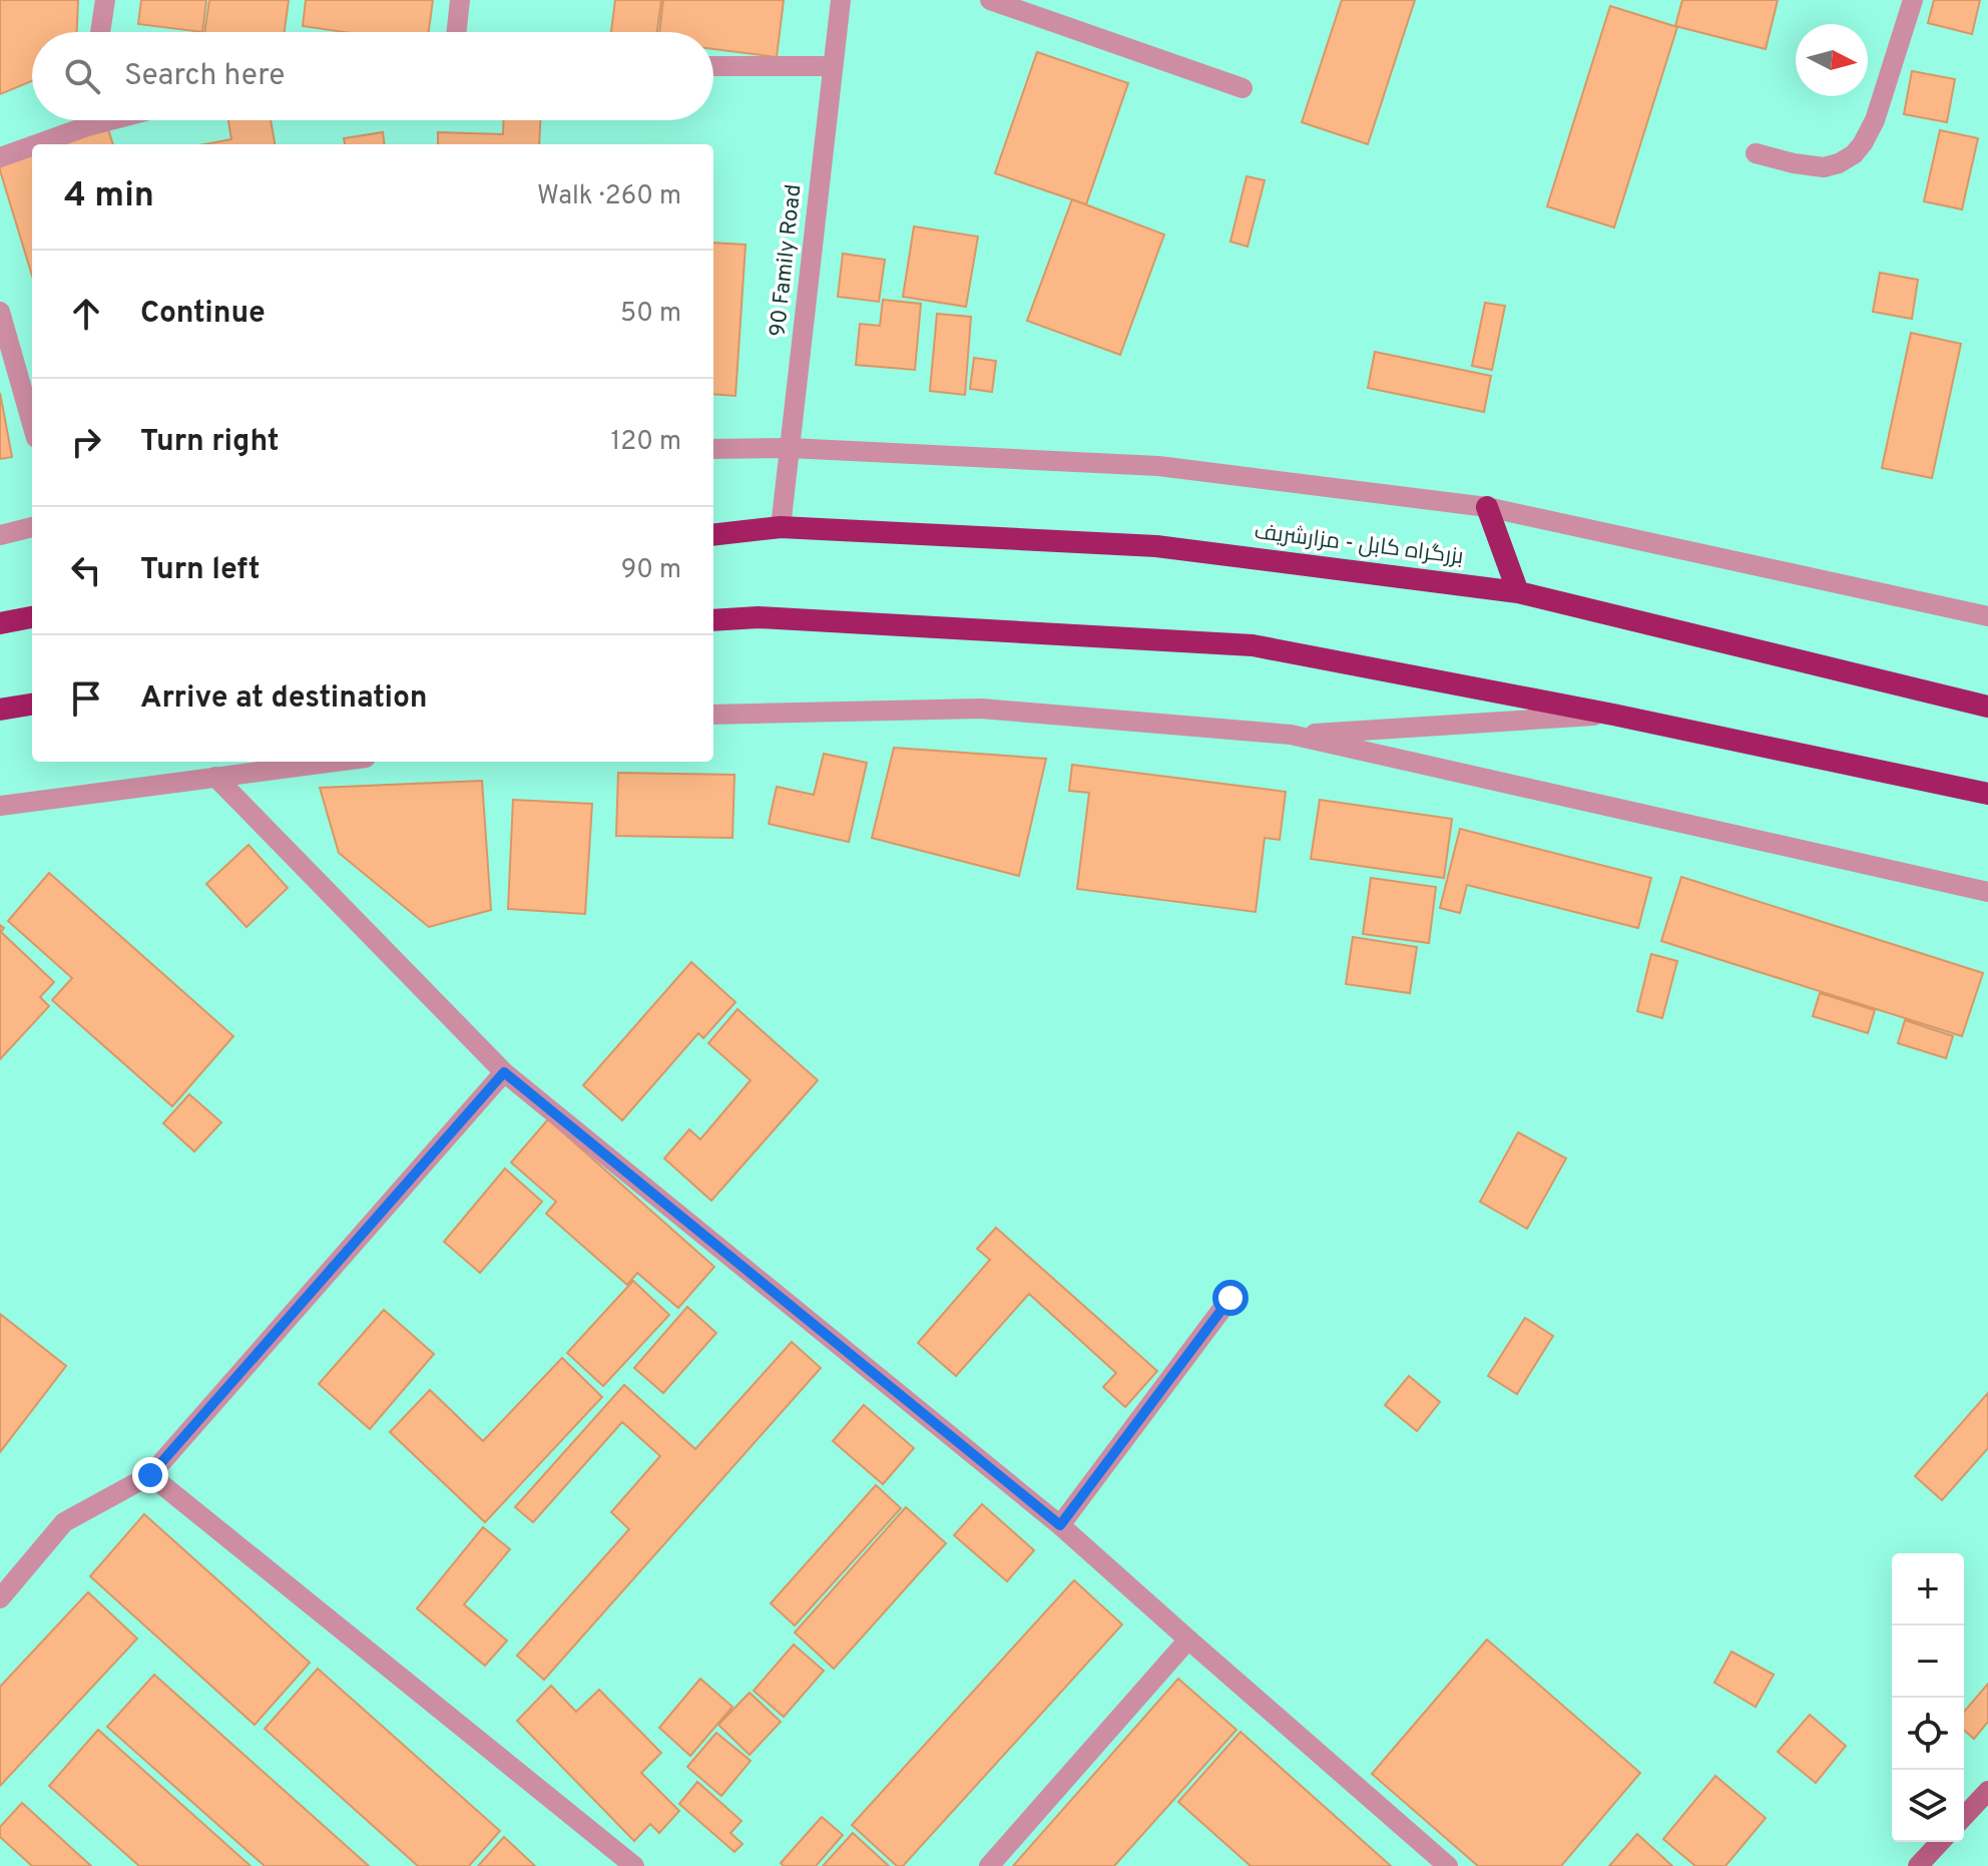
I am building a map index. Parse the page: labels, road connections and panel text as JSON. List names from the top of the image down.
{
  "streets": {
    "highway": ["بزرگراه کابل - مزارشریف"],
    "street": ["90 Family Road"]
  },
  "crossings": [
    ["90 Family Road", "بزرگراه کابل - مزارشریف"]
  ],
  "north": "right",
  "page": {
    "search": "Search here",
    "heading": ["4 min", "Walk · 260 m"],
    "list": [
      ["Continue", "50 m"],
      ["Turn right", "120 m"],
      ["Turn left", "90 m"],
      "Arrive at destination"
    ],
    "map_buttons": ["+", "−"]
  }
}
